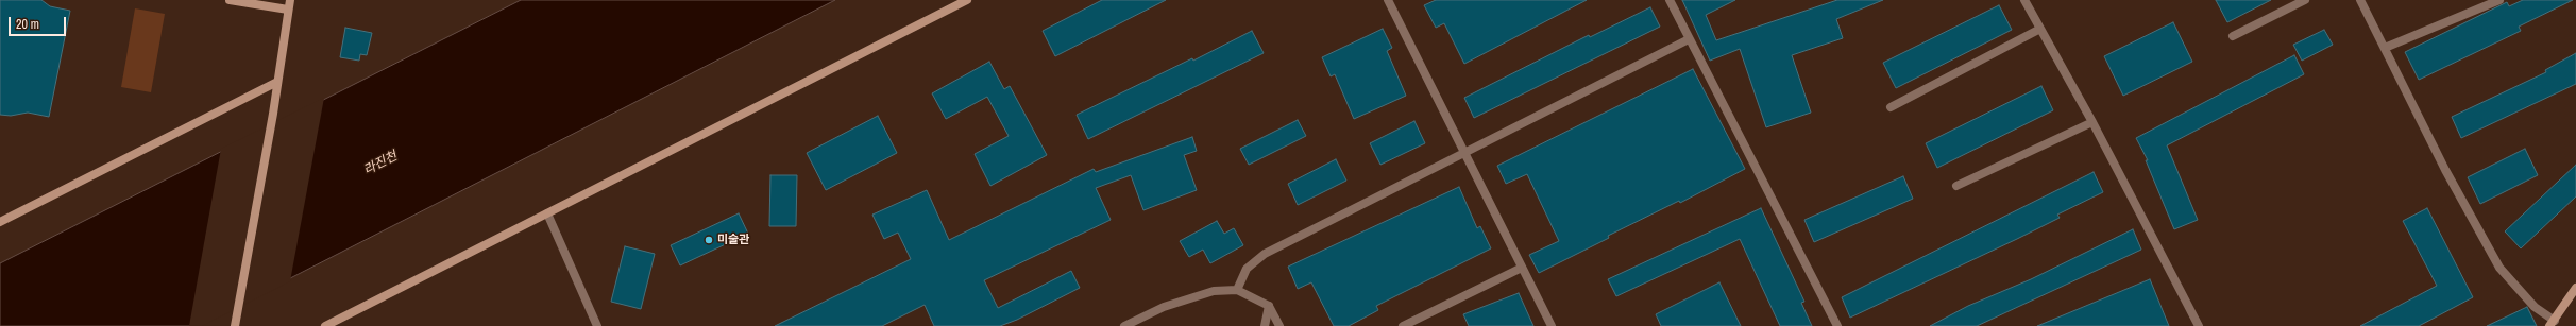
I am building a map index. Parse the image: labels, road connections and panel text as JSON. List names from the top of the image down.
{
  "water": ["라진천"],
  "places": ["미술관"],
  "scale_bar": "20 m"
}
